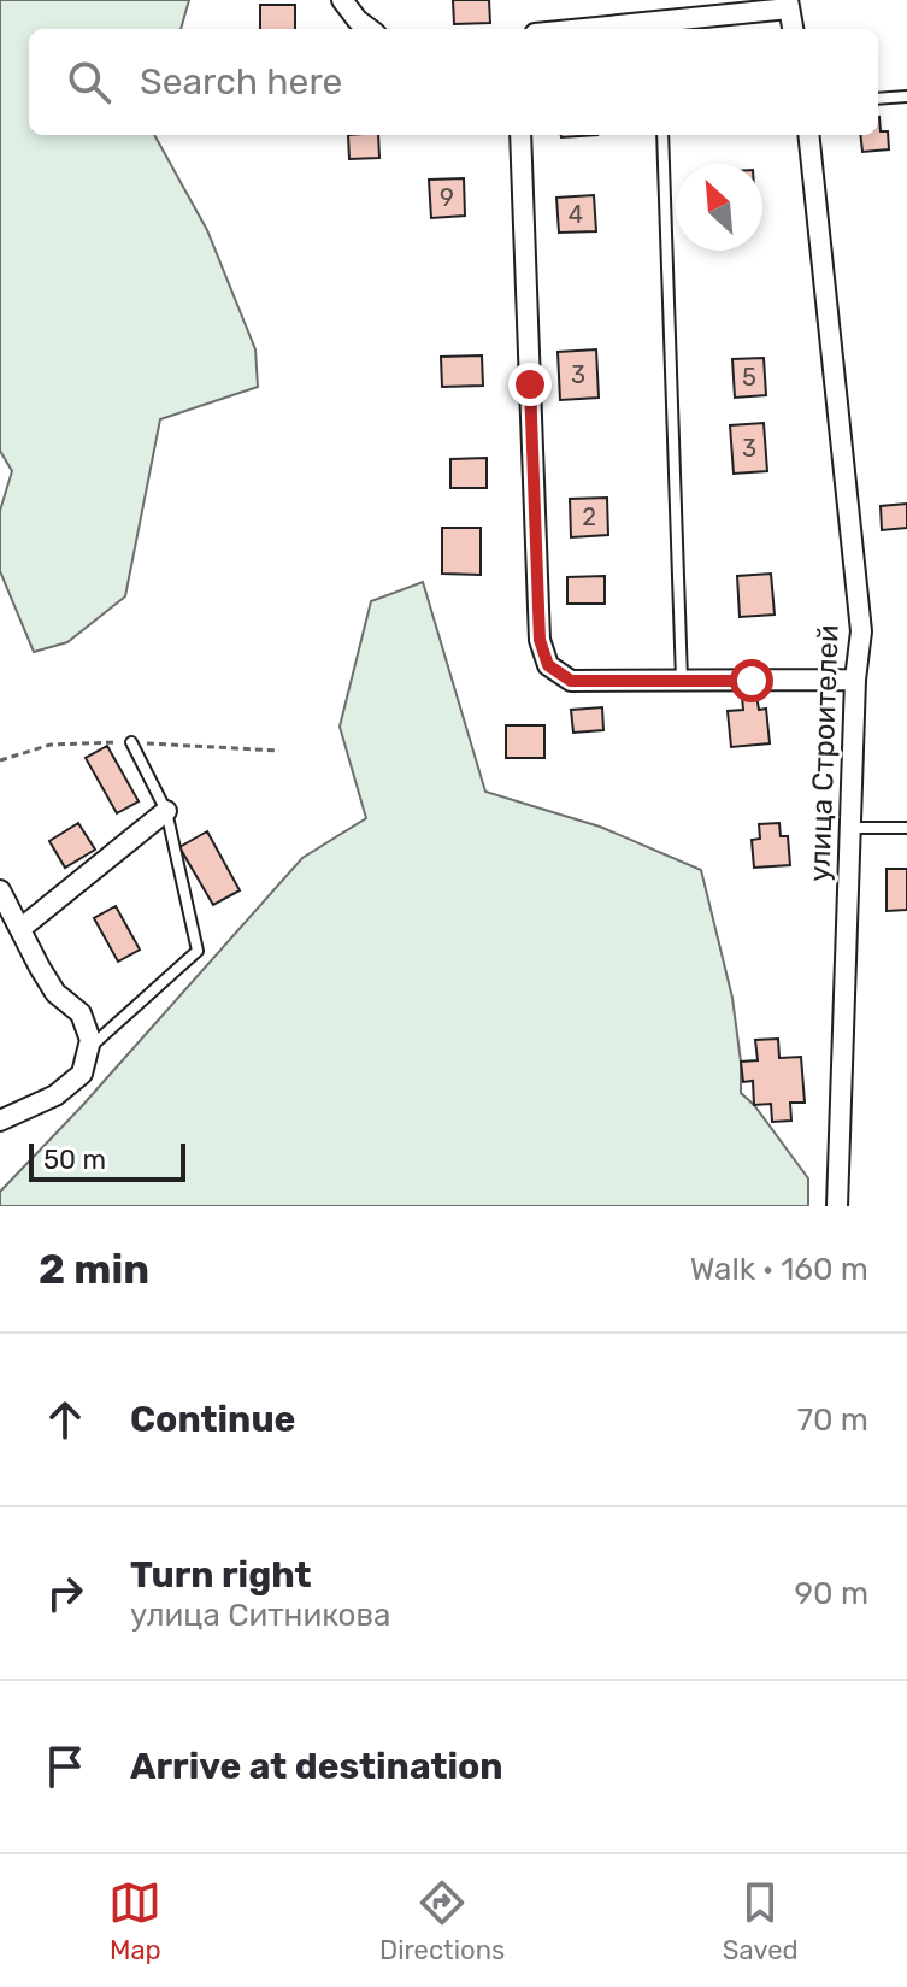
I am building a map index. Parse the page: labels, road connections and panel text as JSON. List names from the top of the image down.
{
  "streets": {
    "street": ["улица Строителей"]
  },
  "house_numbers": [
    "9",
    "4",
    "3",
    "5",
    "3",
    "2"
  ],
  "scale_bar": "50 m",
  "north": "top left",
  "page": {
    "search": "Search here",
    "scale": "50 m",
    "heading": ["2 min", "Walk · 160 m"],
    "list": [
      ["Continue", "70 m"],
      ["Turn right", "улица Ситникова", "90 m"],
      "Arrive at destination"
    ],
    "nav": ["Map", "Directions", "Saved"]
  }
}
